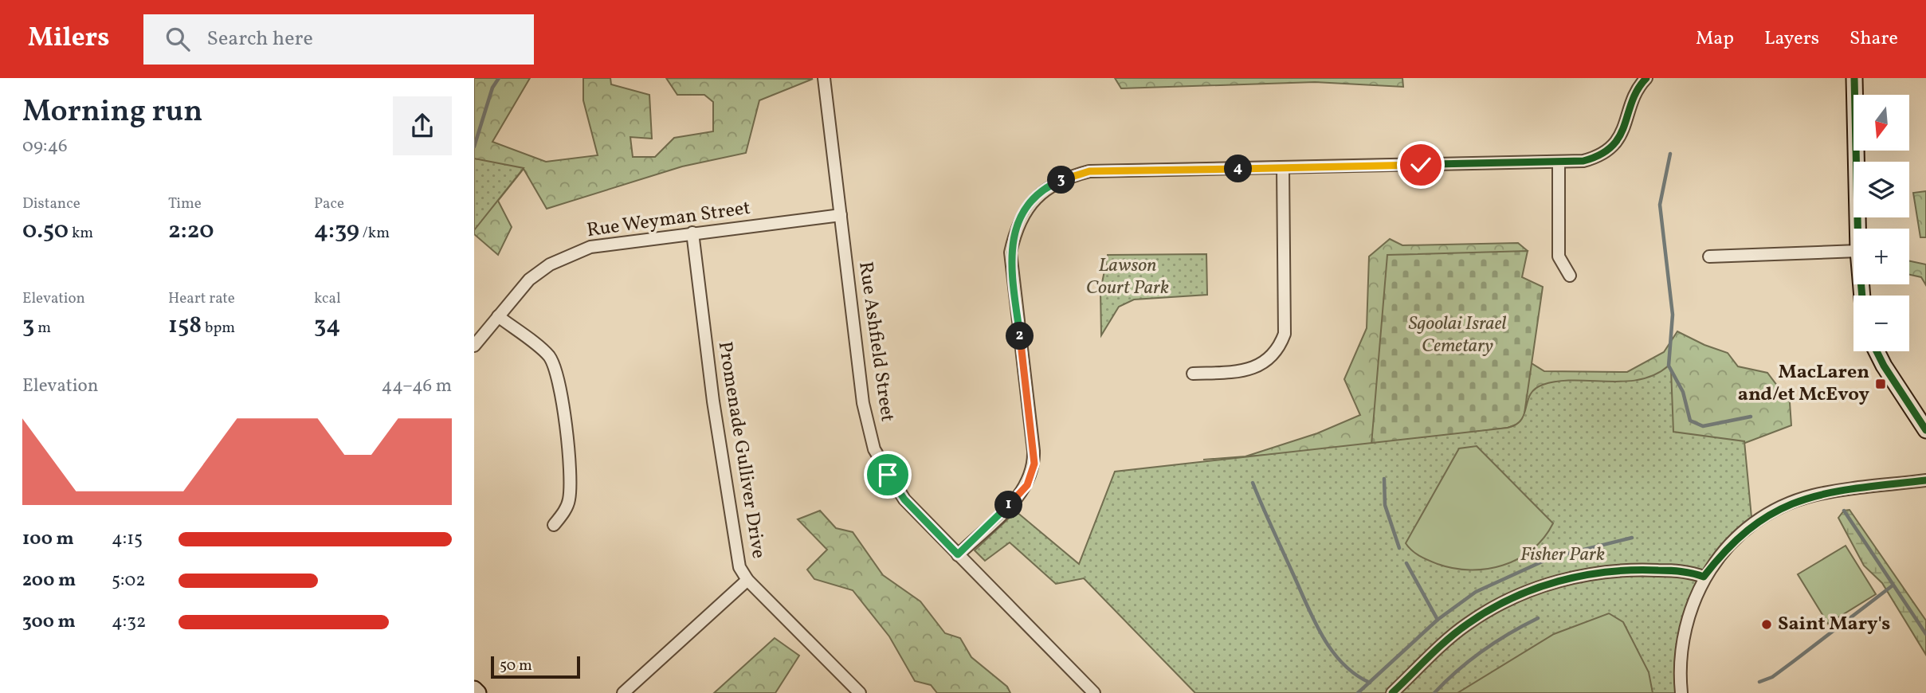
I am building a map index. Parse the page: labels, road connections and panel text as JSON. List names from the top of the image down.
{
  "streets": {
    "street": ["Rue Weyman Street", "Rue Ashfield Street", "Promenade Gulliver Drive"]
  },
  "crossings": [
    ["Rue Weyman Street", "Rue Ashfield Street"],
    ["Rue Weyman Street", "Promenade Gulliver Drive"]
  ],
  "parks": ["Lawson Court Park", "Sgoolai Israel Cemetary", "Fisher Park"],
  "places": {
    "transit": ["MacLaren and/et McEvoy"],
    "other": ["Saint Mary's"]
  },
  "scale_bar": "50 m",
  "north": "bottom",
  "page": {
    "header": "Milers",
    "search": "Search here",
    "nav": ["Map", "Layers", "Share"],
    "heading": ["Morning run", "09:46"],
    "map_buttons": ["+", "−"],
    "pins": [
      "4",
      "3",
      "2",
      "1"
    ],
    "stats": [
      ["Distance", "0.50 km"],
      ["Time", "2:20"],
      ["Pace", "4:39 /km"],
      ["Elevation", "3 m"],
      ["Heart rate", "158 bpm"],
      ["kcal", "34"]
    ],
    "chart": ["Elevation", "44–46 m"],
    "list": [
      {
        "name": "100 m",
        "note": "4:15"
      },
      {
        "name": "200 m",
        "note": "5:02"
      },
      {
        "name": "300 m",
        "note": "4:32"
      }
    ],
    "scale": "50 m"
  }
}
